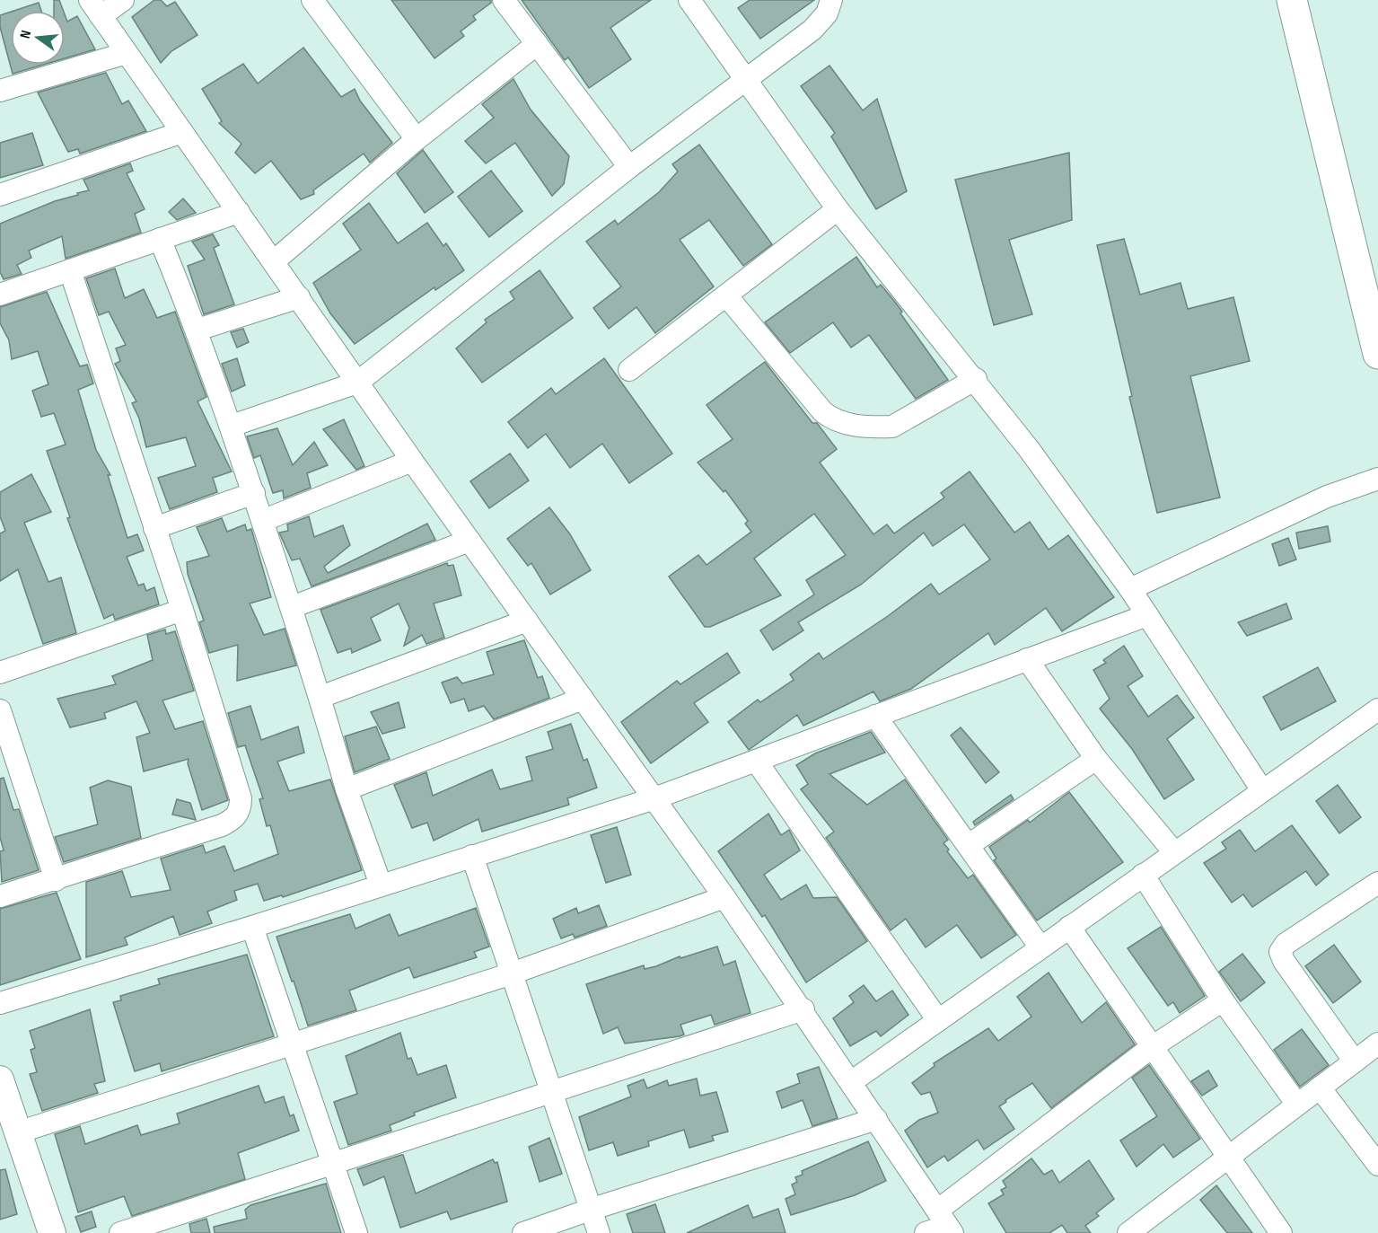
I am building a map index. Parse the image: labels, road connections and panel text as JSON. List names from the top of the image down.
{
  "north": "left"
}
